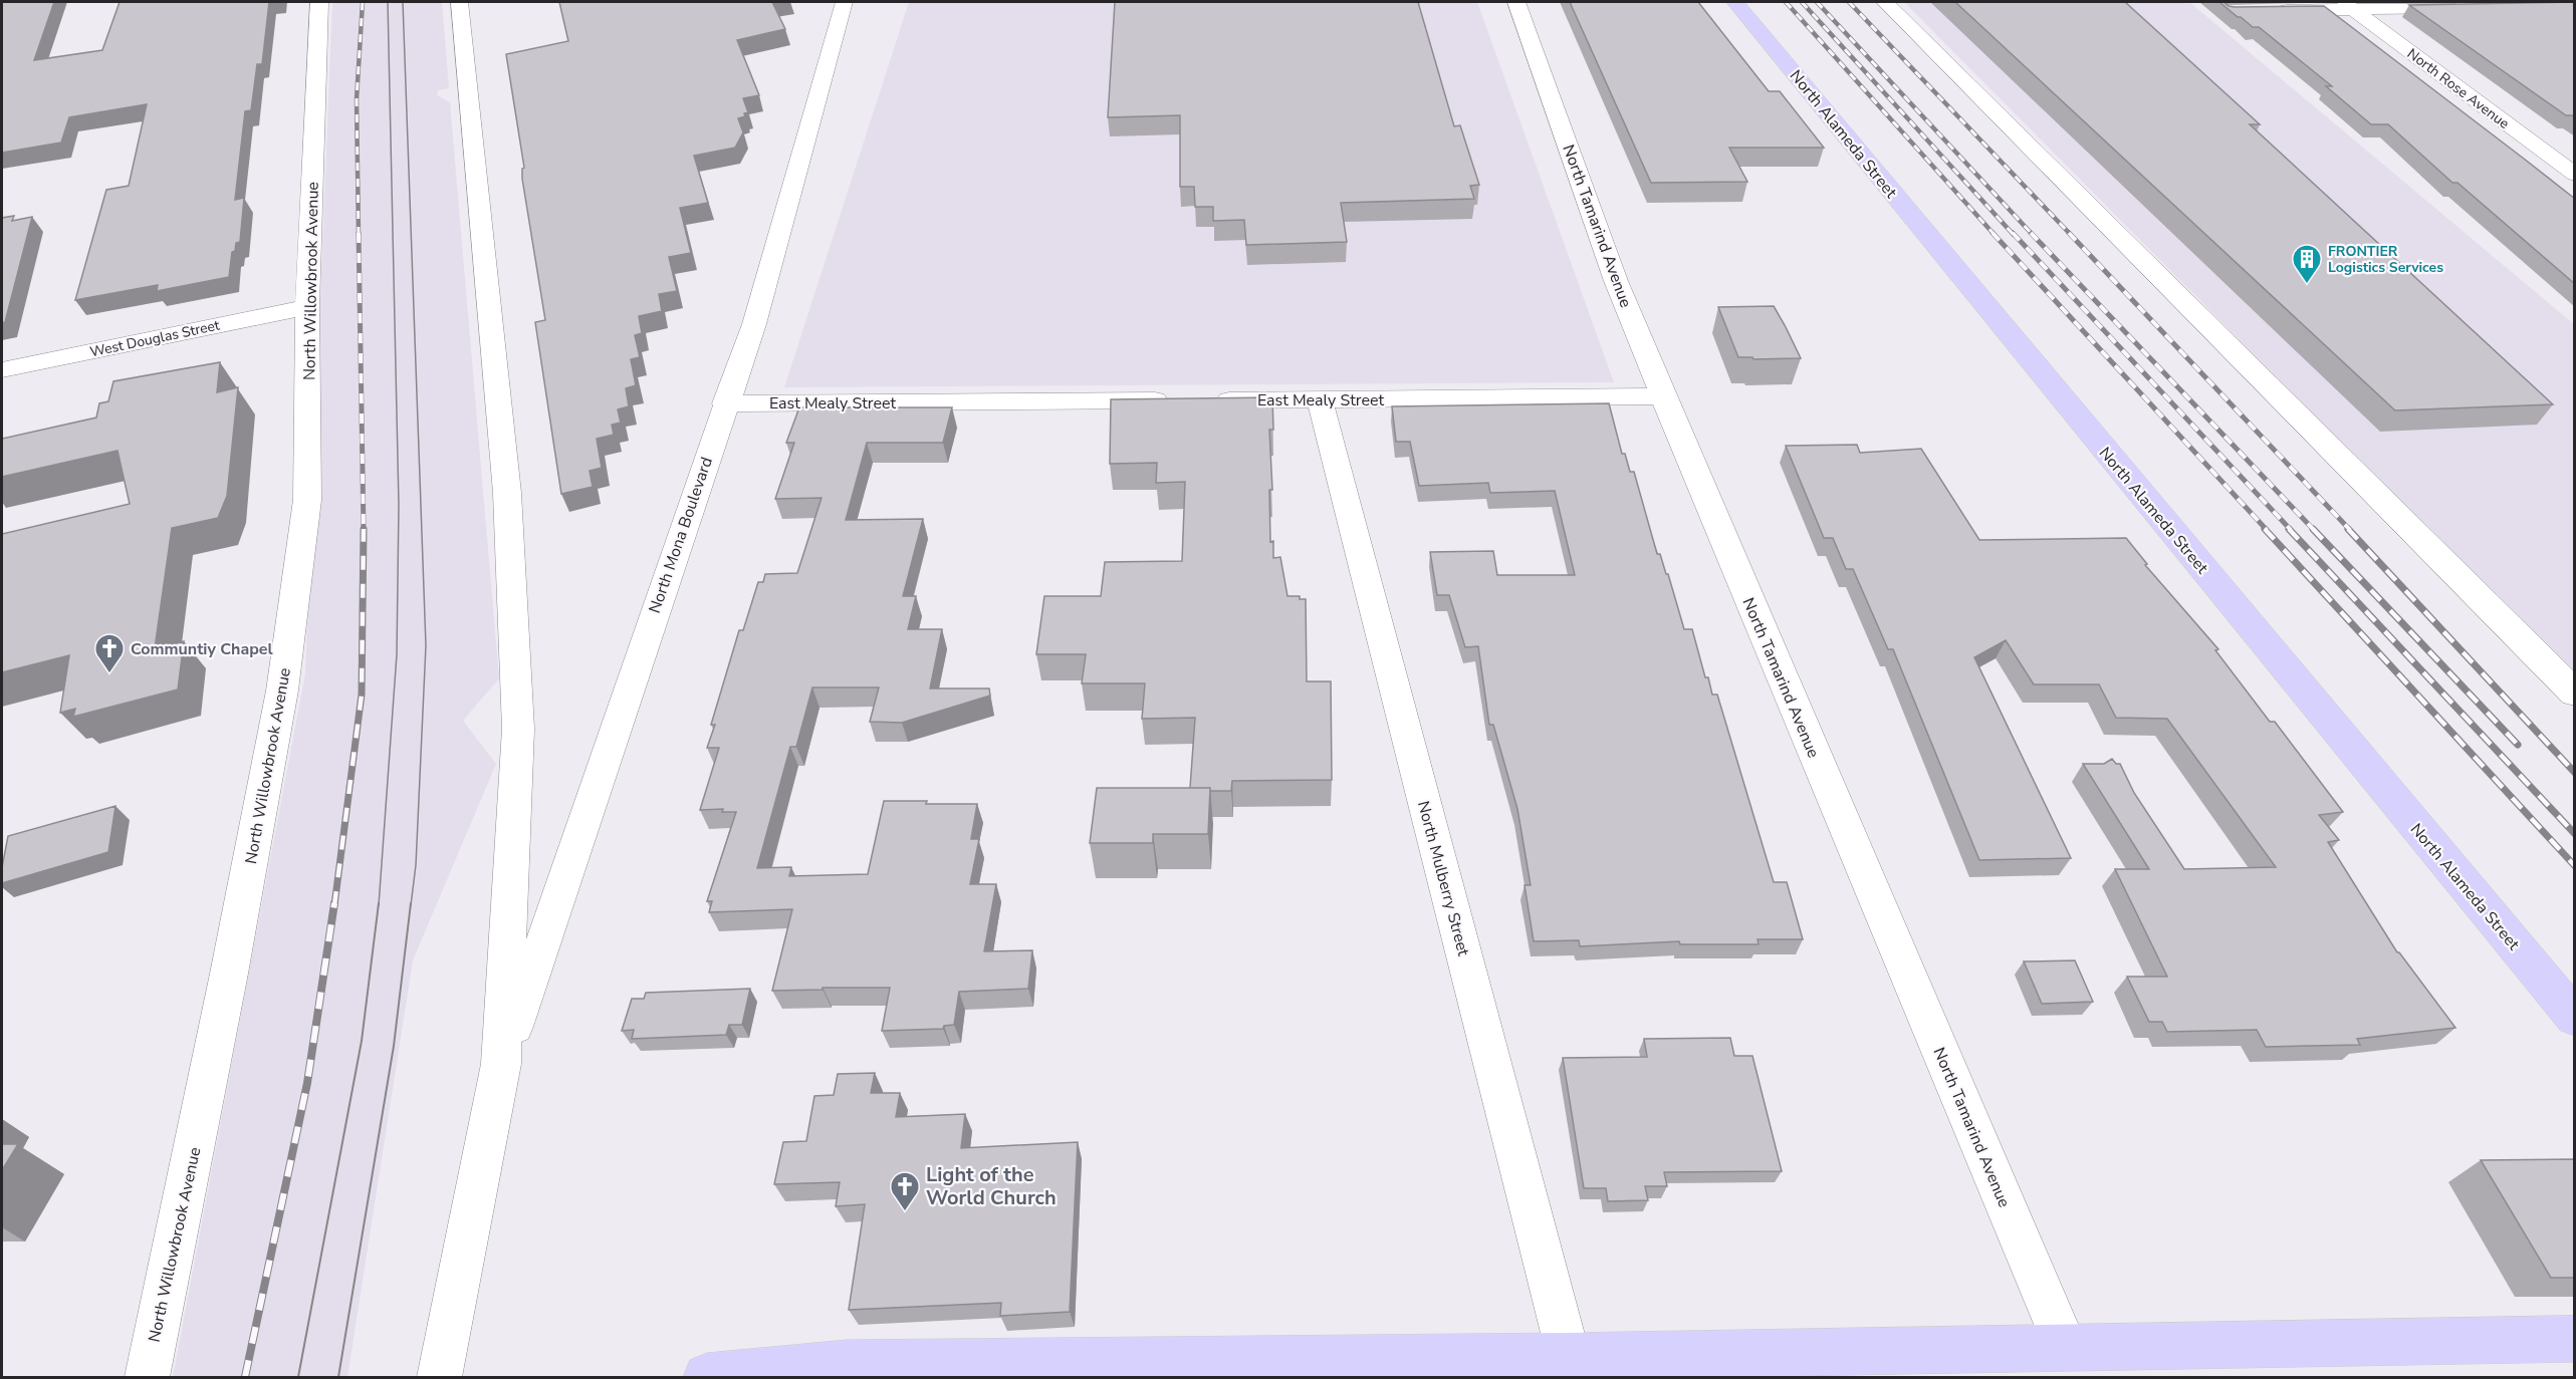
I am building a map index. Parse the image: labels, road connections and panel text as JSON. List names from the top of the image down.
{
  "streets": {
    "main road": ["North Alameda Street"],
    "street": [
      "North Rose Avenue",
      "North Tamarind Avenue",
      "North Willowbrook Avenue",
      "West Douglas Street",
      "East Mealy Street",
      "North Mona Boulevard",
      "North Mulberry Street"
    ]
  },
  "crossings": [
    ["North Tamarind Avenue", "East Mealy Street"],
    ["North Willowbrook Avenue", "West Douglas Street"],
    ["East Mealy Street", "North Mona Boulevard"],
    ["East Mealy Street", "North Mulberry Street"]
  ],
  "places": {
    "building": ["FRONTIER Logistics Services"],
    "church": ["Communtiy Chapel", "Light of the World Church"]
  }
}
